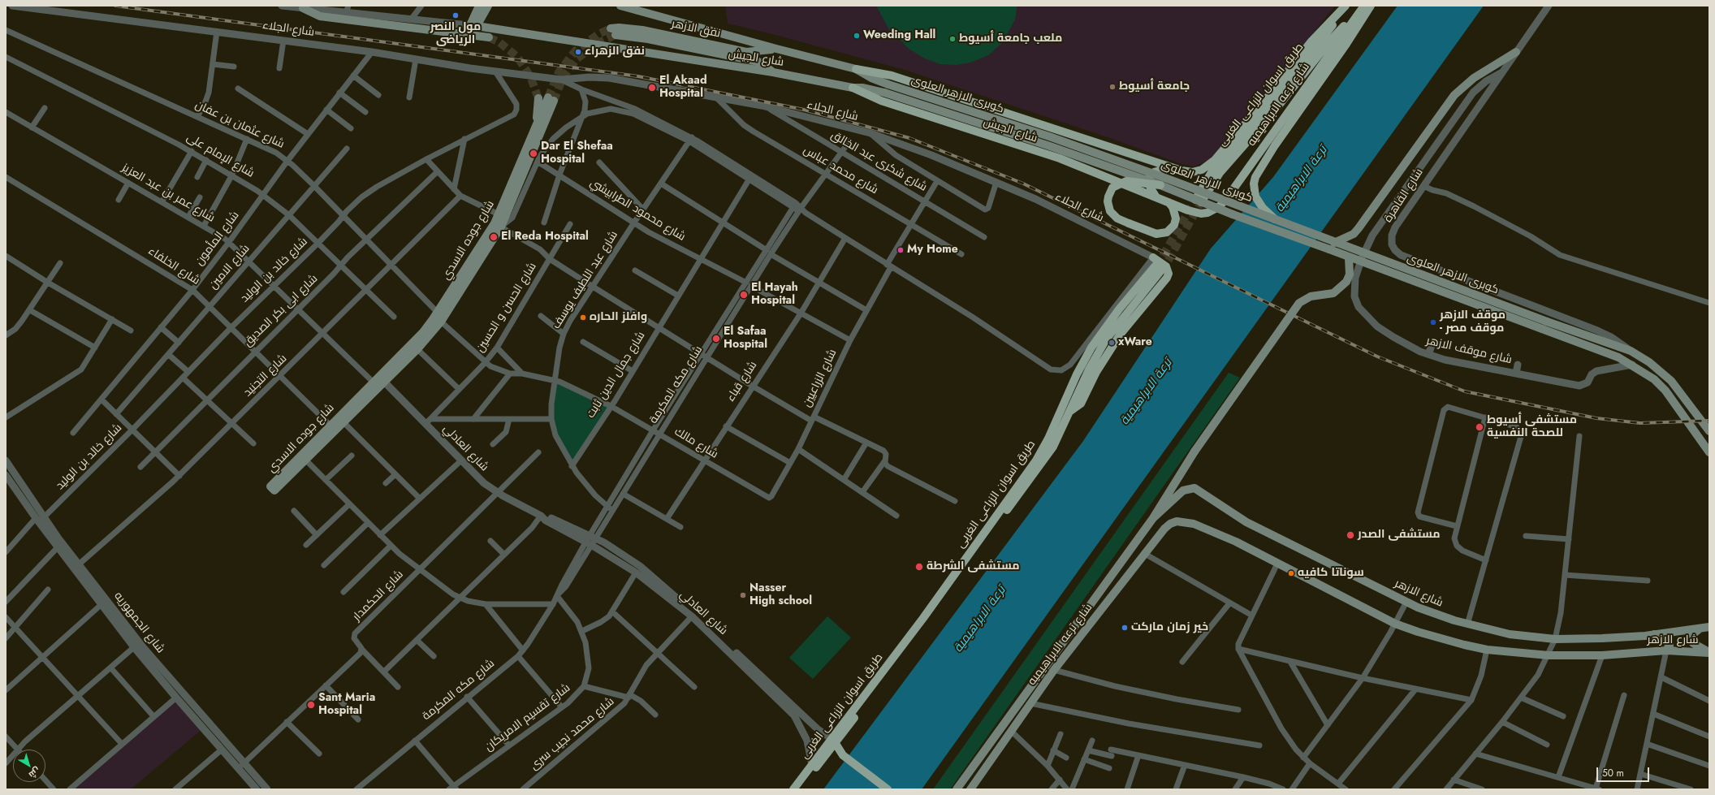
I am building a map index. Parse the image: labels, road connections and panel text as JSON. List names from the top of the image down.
{
  "streets": {
    "main road": [
      "نفق الازهر",
      "شارع الجيش",
      "كوبرى الازهر العلوى",
      "طريق اسوان الزراعى الغربى",
      "شارع ترعه الابراهيميه",
      "شارع القاهرة",
      "شارع جوده الاسدي",
      "شارع الازهر"
    ],
    "street": [
      "شارع الجلاء",
      "شارع عثمان بن عفان",
      "شارع الإمام على",
      "شارع شكرى عبد الخالق",
      "شارع محمد عباس",
      "شارع عمر بن عبد العزيز",
      "شارع محمود الطرابيشي",
      "شارع المأمون",
      "شارع الخلفاء",
      "شارع الامين",
      "شارع خالد بن الوليد",
      "شارع عبد اللطيف يوسف",
      "شارع الحسن و الحسين",
      "شارع ابى بكر الصديق",
      "شارع موقف الازهر",
      "شارع جمال الدين ثابت",
      "شارع التجنيد",
      "شارع الزراعيين",
      "شارع قباء",
      "شارع مكه المكرمة",
      "شارع مالك",
      "شارع العادلي",
      "شارع الحكمدار",
      "شارع الجمهوريه",
      "شارع تقسيم الامريكان",
      "شارع محمد نجيب سرى"
    ]
  },
  "crossings": [
    ["شارع الجلاء", "طريق اسوان الزراعى الغربى"],
    ["شارع الجلاء", "شارع شكرى عبد الخالق"],
    ["شارع الجلاء", "شارع محمد عباس"],
    ["شارع الجلاء", "شارع المأمون"],
    ["شارع الجلاء", "شارع جوده الاسدي"],
    ["شارع الجلاء", "شارع خالد بن الوليد"],
    ["شارع الجلاء", "شارع عبد اللطيف يوسف"],
    ["شارع الجلاء", "شارع جمال الدين ثابت"],
    ["شارع الجلاء", "شارع الزراعيين"],
    ["شارع الجلاء", "شارع قباء"],
    ["شارع الجلاء", "شارع مكه المكرمة"],
    ["نفق الازهر", "شارع الجيش"],
    ["شارع الجيش", "كوبرى الازهر العلوى"],
    ["شارع الجيش", "شارع ترعه الابراهيميه"],
    ["كوبرى الازهر العلوى", "شارع القاهرة"],
    ["كوبرى الازهر العلوى", "شارع موقف الازهر"],
    ["طريق اسوان الزراعى الغربى", "شارع ترعه الابراهيميه"],
    ["طريق اسوان الزراعى الغربى", "شارع العادلي"],
    ["شارع ترعه الابراهيميه", "شارع الازهر"],
    ["شارع عثمان بن عفان", "شارع المأمون"],
    ["شارع عثمان بن عفان", "شارع جوده الاسدي"],
    ["شارع عثمان بن عفان", "شارع الامين"],
    ["شارع عثمان بن عفان", "شارع خالد بن الوليد"],
    ["شارع عثمان بن عفان", "شارع ابى بكر الصديق"],
    ["شارع عثمان بن عفان", "شارع التجنيد"],
    ["شارع الإمام على", "شارع المأمون"],
    ["شارع الإمام على", "شارع الامين"],
    ["شارع الإمام على", "شارع خالد بن الوليد"],
    ["شارع الإمام على", "شارع ابى بكر الصديق"],
    ["شارع الإمام على", "شارع التجنيد"],
    ["شارع شكرى عبد الخالق", "شارع الزراعيين"],
    ["شارع شكرى عبد الخالق", "شارع مكه المكرمة"],
    ["شارع محمد عباس", "شارع الزراعيين"],
    ["شارع محمد عباس", "شارع مكه المكرمة"],
    ["شارع عمر بن عبد العزيز", "شارع المأمون"],
    ["شارع عمر بن عبد العزيز", "شارع جوده الاسدي"],
    ["شارع عمر بن عبد العزيز", "شارع الامين"],
    ["شارع عمر بن عبد العزيز", "شارع خالد بن الوليد"],
    ["شارع عمر بن عبد العزيز", "شارع ابى بكر الصديق"],
    ["شارع عمر بن عبد العزيز", "شارع التجنيد"],
    ["شارع القاهرة", "شارع موقف الازهر"],
    ["شارع محمود الطرابيشي", "شارع جوده الاسدي"],
    ["شارع محمود الطرابيشي", "شارع عبد اللطيف يوسف"],
    ["شارع محمود الطرابيشي", "شارع جمال الدين ثابت"],
    ["شارع محمود الطرابيشي", "شارع الزراعيين"],
    ["شارع محمود الطرابيشي", "شارع قباء"],
    ["شارع محمود الطرابيشي", "شارع مكه المكرمة"],
    ["شارع المأمون", "شارع الخلفاء"],
    ["شارع جوده الاسدي", "شارع الخلفاء"],
    ["شارع جوده الاسدي", "شارع مالك"],
    ["شارع جوده الاسدي", "شارع العادلي"],
    ["شارع الخلفاء", "شارع الامين"],
    ["شارع الخلفاء", "شارع خالد بن الوليد"],
    ["شارع الخلفاء", "شارع ابى بكر الصديق"],
    ["شارع الخلفاء", "شارع التجنيد"],
    ["شارع خالد بن الوليد", "شارع الجمهوريه"],
    ["شارع عبد اللطيف يوسف", "شارع جمال الدين ثابت"],
    ["شارع عبد اللطيف يوسف", "شارع مكه المكرمة"],
    ["شارع عبد اللطيف يوسف", "شارع مالك"],
    ["شارع الحسن و الحسين", "شارع مالك"],
    ["شارع الحسن و الحسين", "شارع العادلي"],
    ["شارع جمال الدين ثابت", "شارع مالك"],
    ["شارع التجنيد", "شارع الجمهوريه"],
    ["شارع الزراعيين", "شارع مالك"],
    ["شارع قباء", "شارع مالك"],
    ["شارع مكه المكرمة", "شارع مالك"],
    ["شارع مكه المكرمة", "شارع العادلي"],
    ["شارع مكه المكرمة", "شارع تقسيم الامريكان"],
    ["شارع العادلي", "شارع الحكمدار"],
    ["شارع العادلي", "شارع محمد نجيب سرى"]
  ],
  "water": ["ترعة الابراهيمية"],
  "places": [
    "مول النصر الرياضى",
    "Weeding Hall",
    "ملعب جامعة أسيوط",
    "نفق الزهراء",
    "جامعة أسيوط",
    "El Akaad Hospital",
    "Dar El Shefaa Hospital",
    "El Reda Hospital",
    "My Home",
    "El Hayah Hospital",
    "وافلز الحاره",
    "موقف الازهر - موقف مصر",
    "El Safaa Hospital",
    "xWare",
    "مستشفى أسيوط للصحة النفسية",
    "مستشفى الصدر",
    "مستشفى الشرطة",
    "سوناتا كافيه",
    "Nasser High school",
    "خير زمان ماركت",
    "Sant Maria Hospital"
  ],
  "scale_bar": "50 m",
  "north": "bottom right"
}
